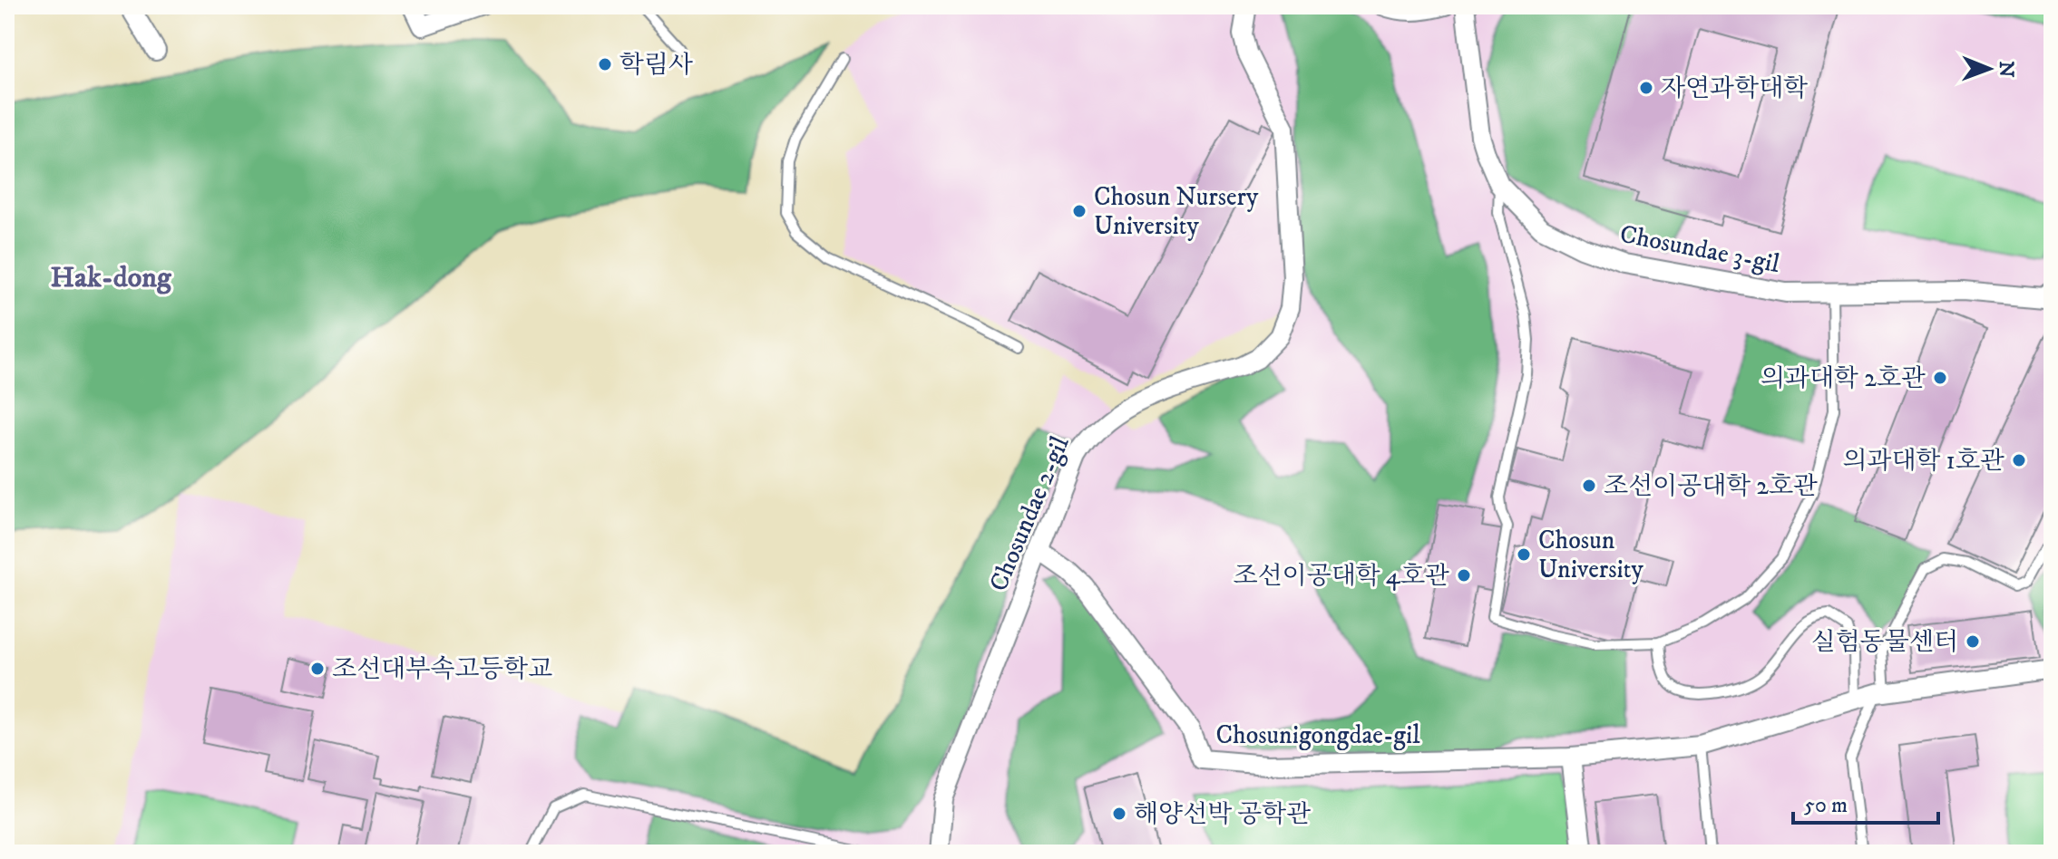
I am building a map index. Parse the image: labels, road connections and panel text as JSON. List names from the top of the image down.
{
  "streets": {
    "street": ["Chosundae 3-gil", "Chosundae 2-gil", "Chosunigongdae-gil"]
  },
  "crossings": [
    ["Chosundae 2-gil", "Chosunigongdae-gil"]
  ],
  "districts": ["Hak-dong"],
  "places": [
    "학림사",
    "자연과학대학",
    "Chosun Nursery University",
    "의과대학 2호관",
    "의과대학 1호관",
    "조선이공대학 2호관",
    "Chosun University",
    "조선이공대학 4호관",
    "실험동물센터",
    "조선대부속고등학교",
    "해양선박 공학관"
  ],
  "scale_bar": "50 m",
  "north": "right"
}
